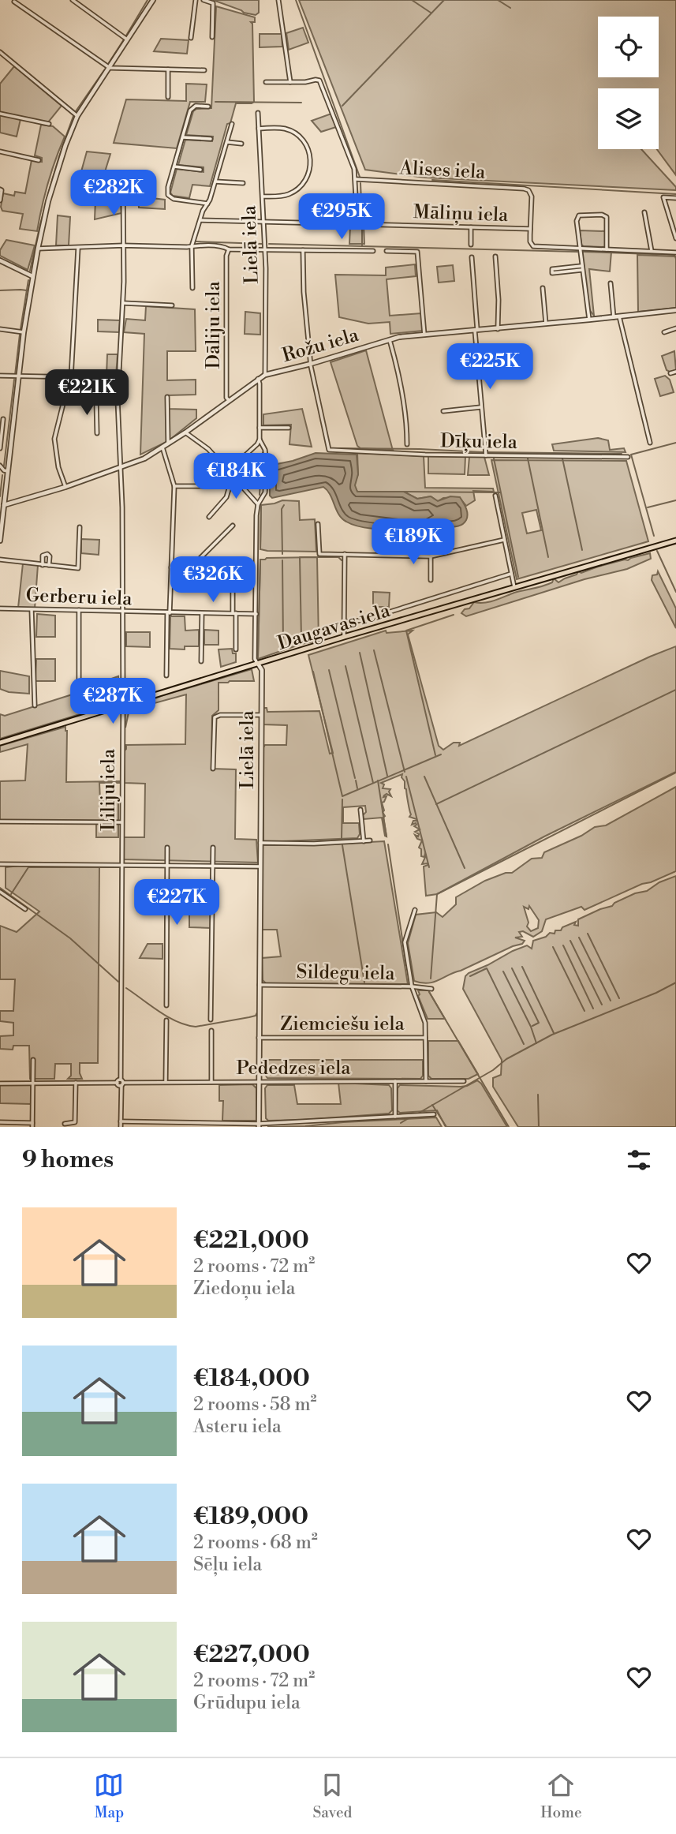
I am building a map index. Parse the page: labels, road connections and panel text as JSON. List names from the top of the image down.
{
  "streets": {
    "main road": ["Daugavas iela"],
    "street": [
      "Alises iela",
      "Māliņu iela",
      "Lielā iela",
      "Dāliju iela",
      "Rožu iela",
      "Dīķu iela",
      "Gerberu iela",
      "Liliju iela",
      "Sildegu iela",
      "Ziemciešu iela",
      "Pededzes iela"
    ]
  },
  "crossings": [
    ["Alises iela", "Māliņu iela"],
    ["Māliņu iela", "Lielā iela"],
    ["Lielā iela", "Rožu iela"],
    ["Lielā iela", "Gerberu iela"],
    ["Lielā iela", "Daugavas iela"],
    ["Lielā iela", "Sildegu iela"],
    ["Lielā iela", "Ziemciešu iela"],
    ["Lielā iela", "Pededzes iela"],
    ["Dāliju iela", "Rožu iela"],
    ["Rožu iela", "Dīķu iela"],
    ["Rožu iela", "Liliju iela"],
    ["Gerberu iela", "Liliju iela"],
    ["Daugavas iela", "Liliju iela"]
  ],
  "page": {
    "price": [
      "€282K",
      "€295K",
      "€225K",
      "€221K",
      "€184K",
      "€189K",
      "€326K",
      "€287K",
      "€227K"
    ],
    "heading": "9 homes",
    "list": [
      {
        "name": "€221,000",
        "note": "2 rooms · 72 m² · Ziedoņu iela"
      },
      {
        "name": "€184,000",
        "note": "2 rooms · 58 m² · Asteru iela"
      },
      {
        "name": "€189,000",
        "note": "2 rooms · 68 m² · Sēļu iela"
      },
      {
        "name": "€227,000",
        "note": "2 rooms · 72 m² · Grūdupu iela"
      }
    ],
    "tabs": ["Map", "Saved", "Home"]
  }
}
